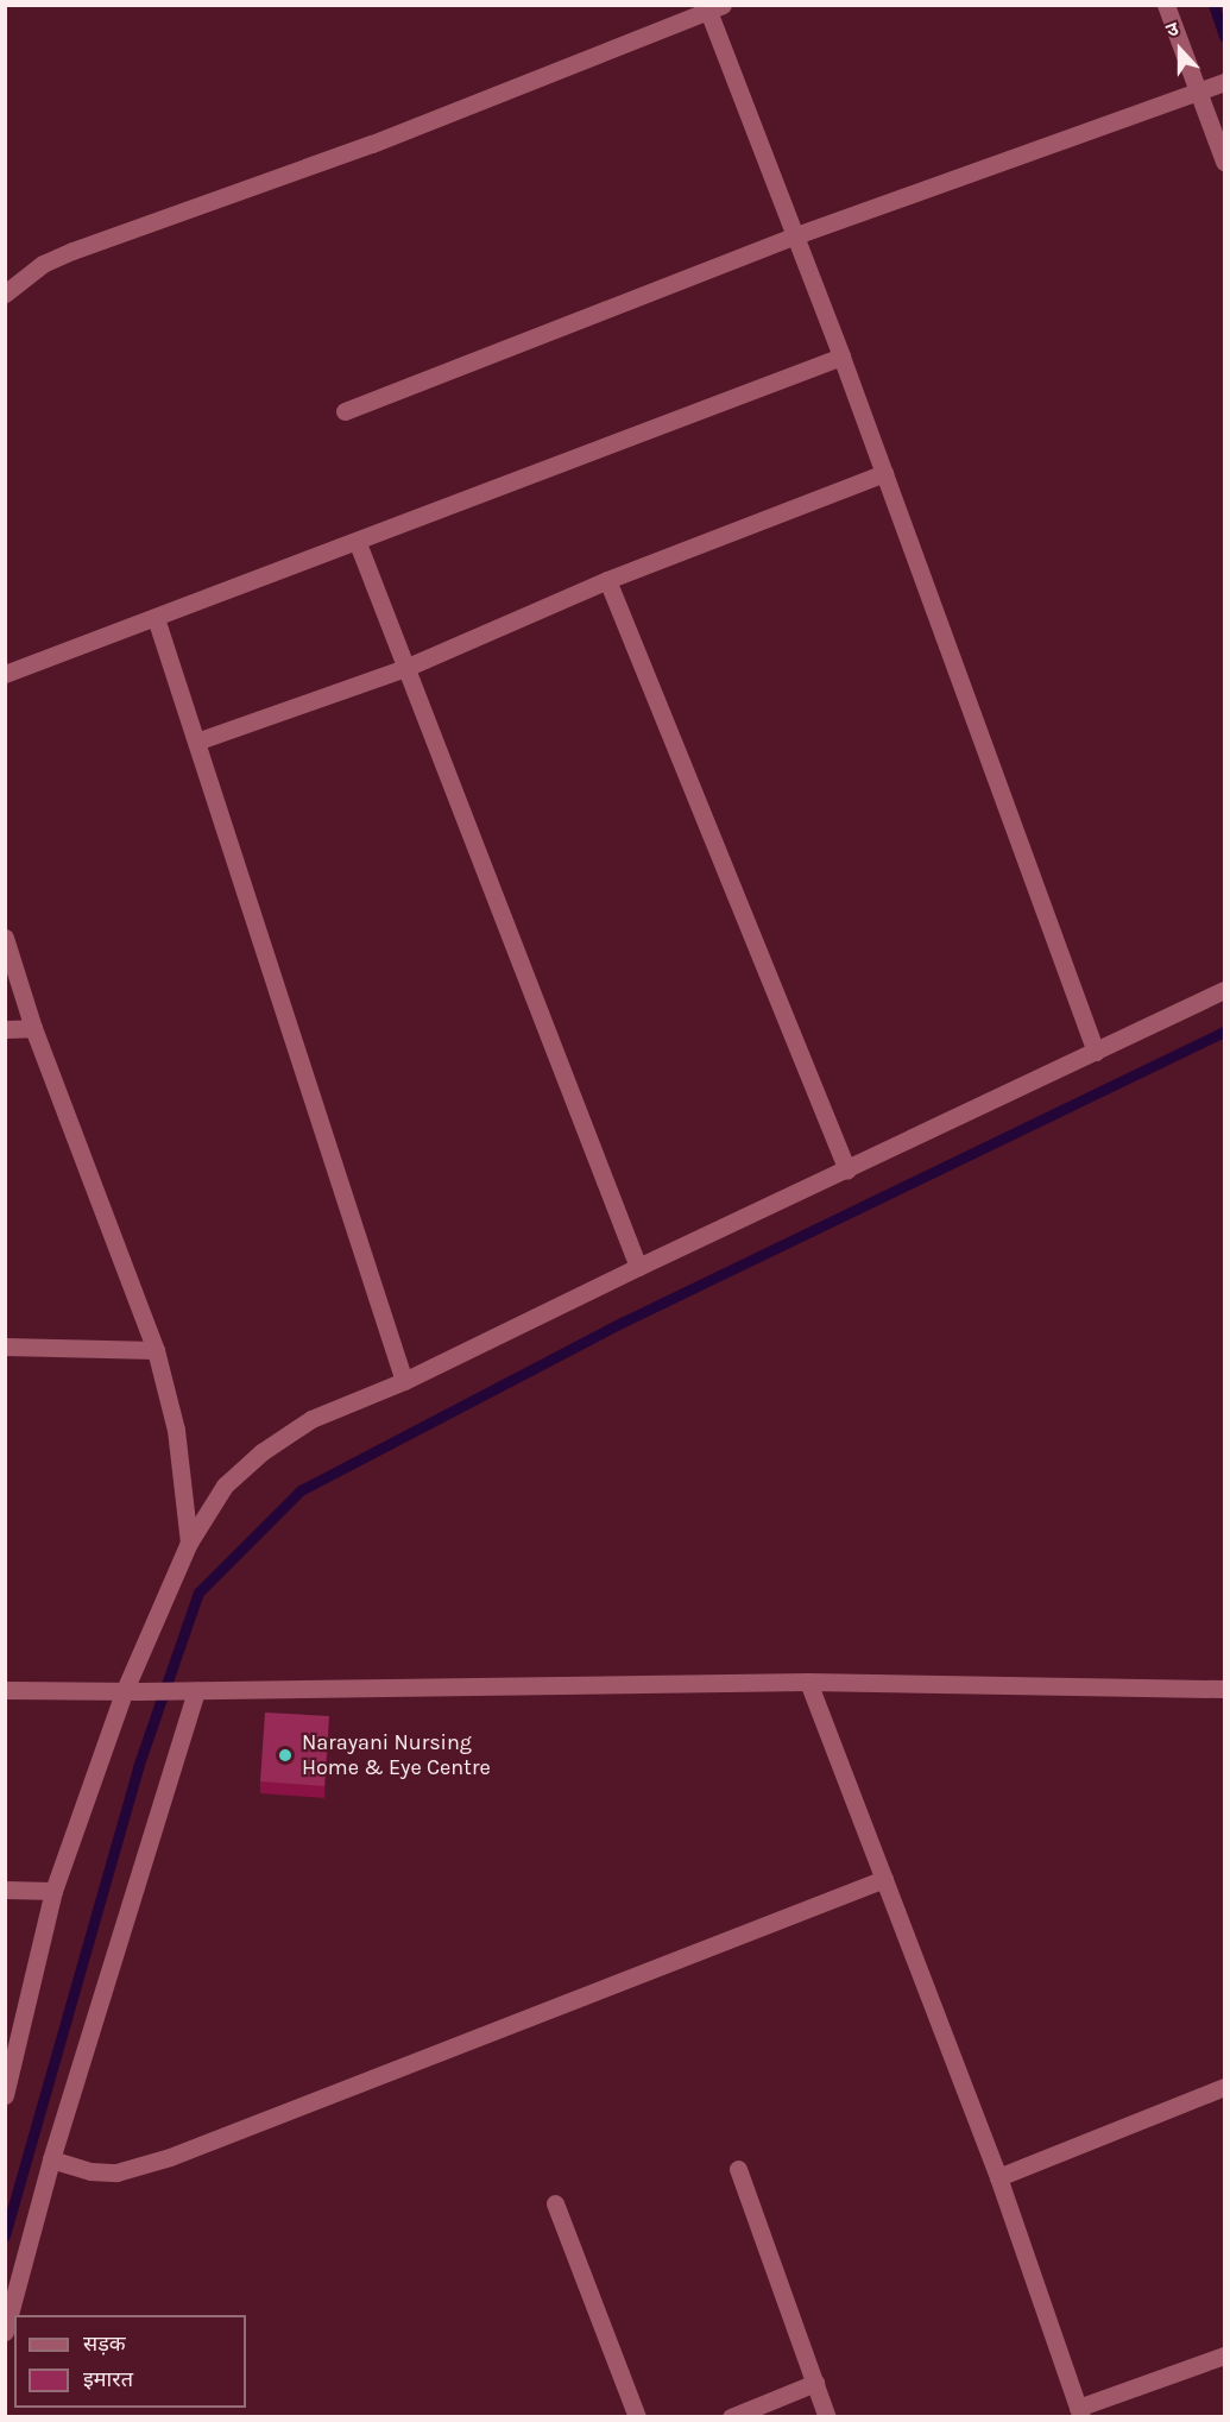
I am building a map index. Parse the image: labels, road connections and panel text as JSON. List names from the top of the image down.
{
  "places": ["Narayani Nursing Home & Eye Centre"],
  "legend": ["सड़क", "इमारत"],
  "north": "top"
}
